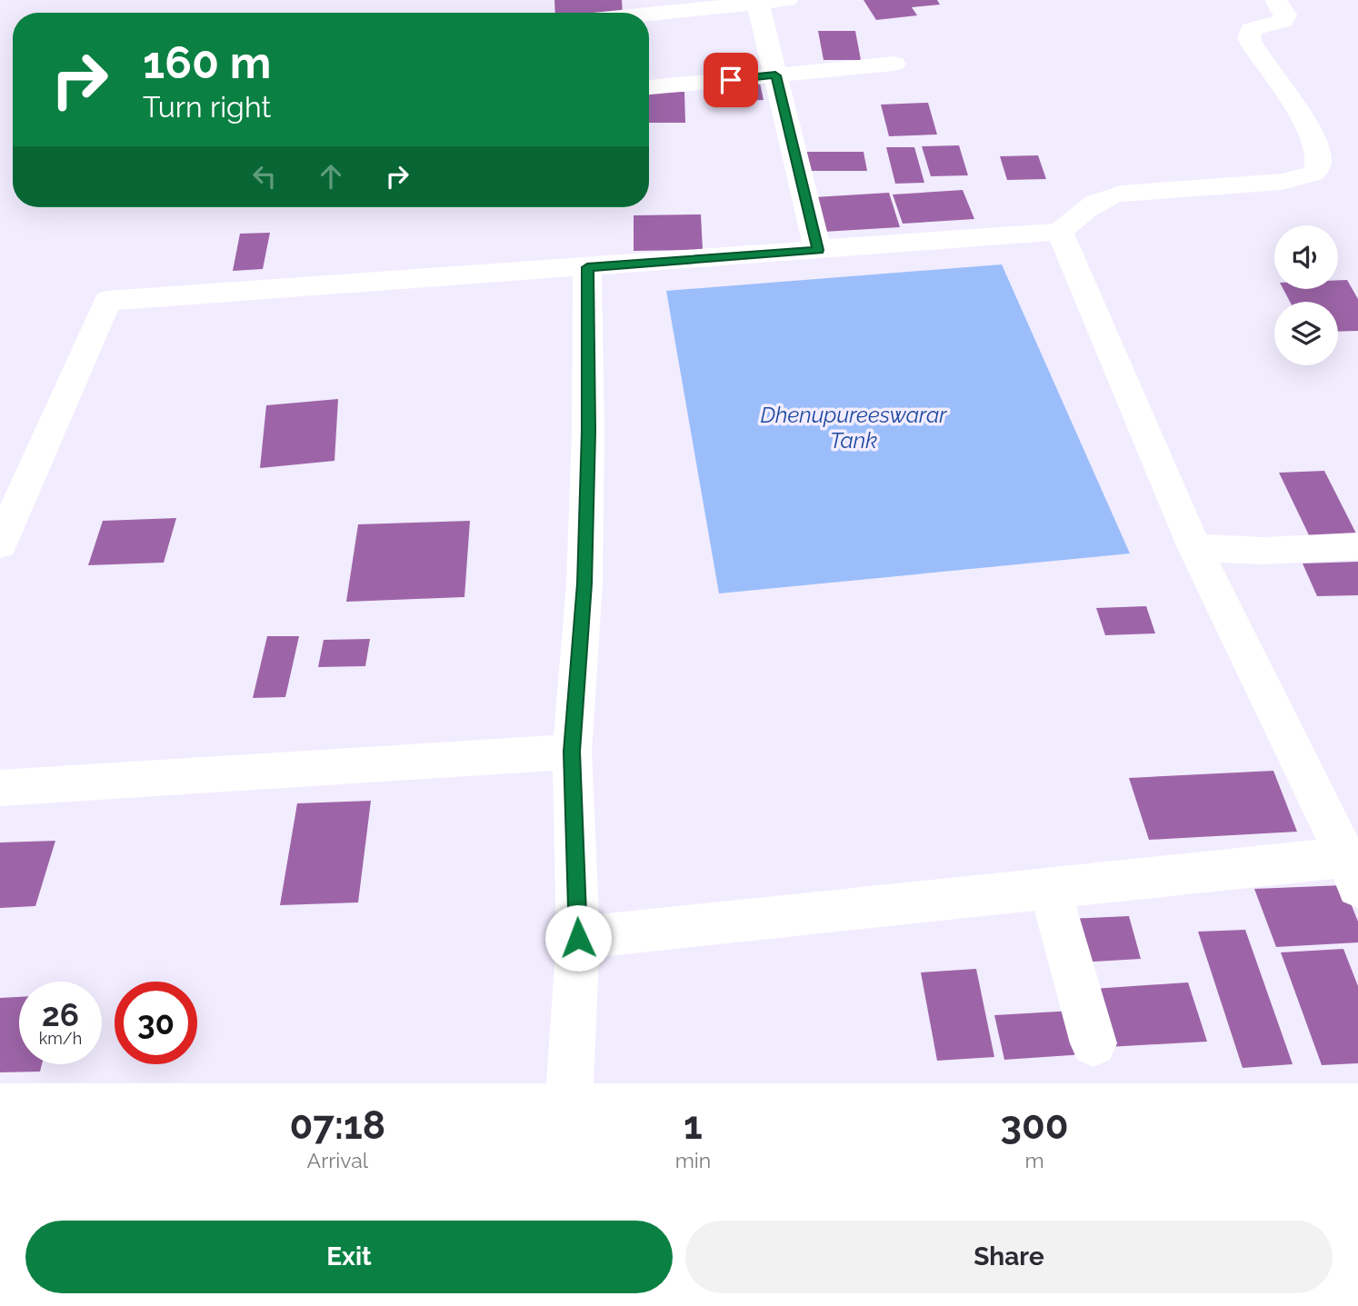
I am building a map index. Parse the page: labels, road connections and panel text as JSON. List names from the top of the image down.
{
  "water": ["Dhenupureeswarar Tank"],
  "page": {
    "turn": ["160 m", "Turn right"],
    "speed": "26 km/h",
    "limit": "30",
    "eta": [
      "07:18",
      "Arrival",
      "1",
      "min",
      "300",
      "m"
    ],
    "buttons": ["Exit", "Share"]
  }
}
